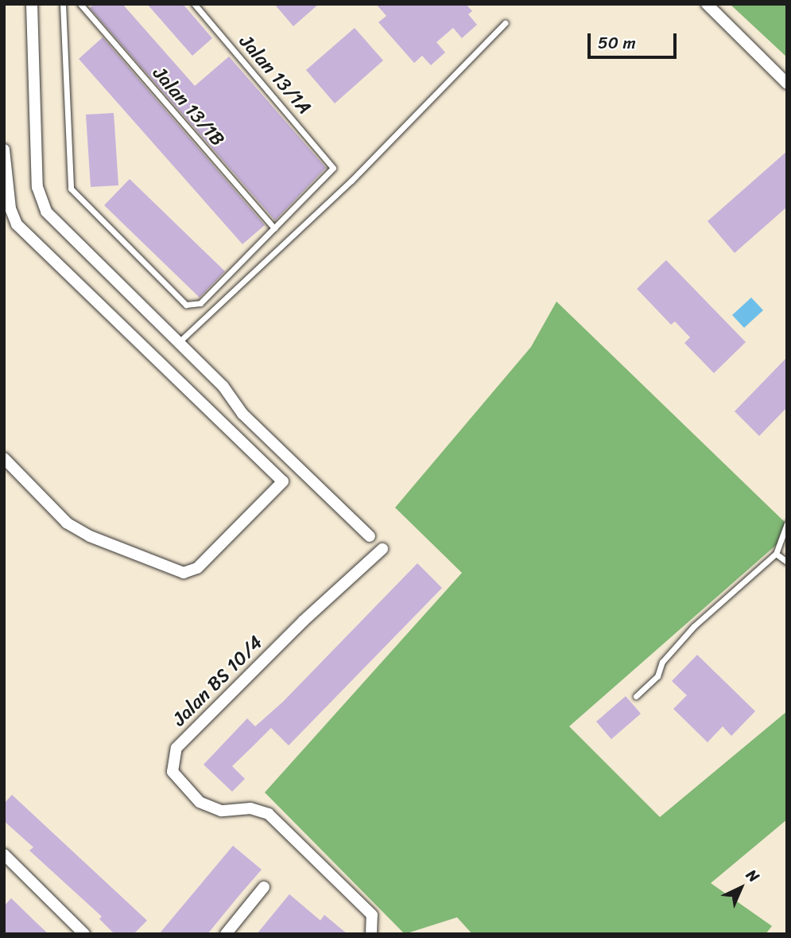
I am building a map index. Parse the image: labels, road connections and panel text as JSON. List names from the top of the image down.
{
  "streets": {
    "street": ["Jalan BS 10/4"],
    "lane": ["Jalan 13/1A", "Jalan 13/1B"]
  },
  "crossings": [
    ["Jalan 13/1A", "Jalan 13/1B"]
  ],
  "scale_bar": "50 m",
  "north": "top right"
}
